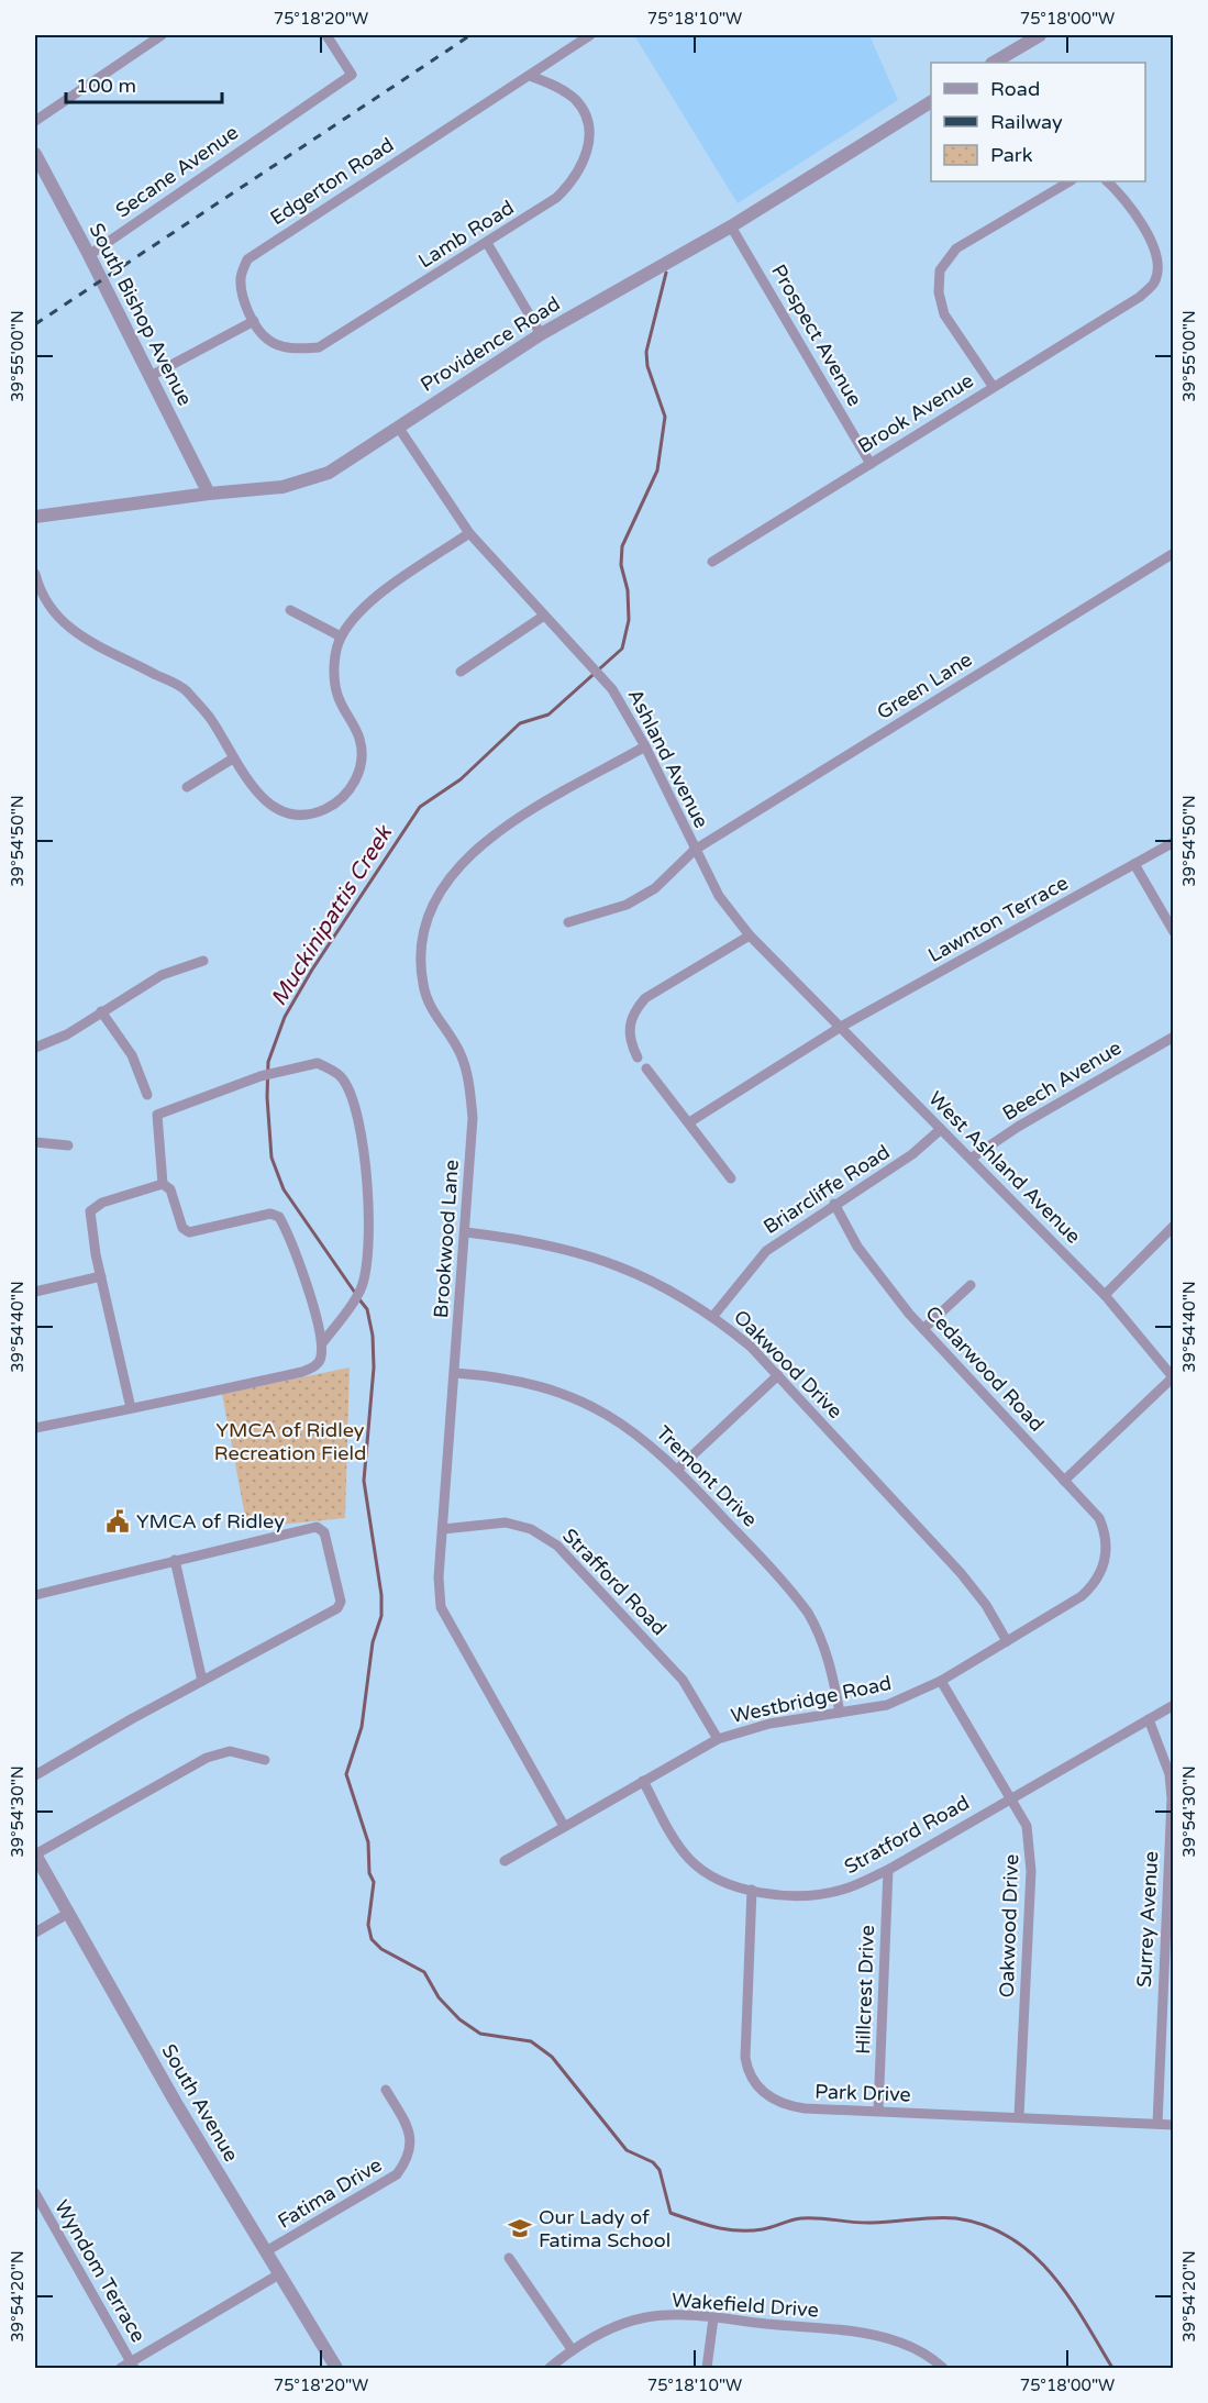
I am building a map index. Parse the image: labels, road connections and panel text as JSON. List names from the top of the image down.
{
  "streets": {
    "street": [
      "Secane Avenue",
      "Edgerton Road",
      "Lamb Road",
      "South Bishop Avenue",
      "Prospect Avenue",
      "Providence Road",
      "Brook Avenue",
      "Green Lane",
      "Ashland Avenue",
      "Lawnton Terrace",
      "Beech Avenue",
      "West Ashland Avenue",
      "Briarcliffe Road",
      "Brookwood Lane",
      "Oakwood Drive",
      "Cedarwood Road",
      "Tremont Drive",
      "Strafford Road",
      "Westbridge Road",
      "Stratford Road",
      "Surrey Avenue",
      "Hillcrest Drive",
      "Park Drive",
      "South Avenue",
      "Fatima Drive",
      "Wyndom Terrace",
      "Wakefield Drive"
    ]
  },
  "crossings": [
    ["Secane Avenue", "South Bishop Avenue"],
    ["Edgerton Road", "Lamb Road"],
    ["South Bishop Avenue", "Providence Road"],
    ["Prospect Avenue", "Providence Road"],
    ["Prospect Avenue", "Brook Avenue"],
    ["Providence Road", "Ashland Avenue"],
    ["Green Lane", "Ashland Avenue"],
    ["Ashland Avenue", "West Ashland Avenue"],
    ["Ashland Avenue", "Brookwood Lane"],
    ["Lawnton Terrace", "West Ashland Avenue"],
    ["Beech Avenue", "West Ashland Avenue"],
    ["West Ashland Avenue", "Briarcliffe Road"],
    ["Briarcliffe Road", "Oakwood Drive"],
    ["Briarcliffe Road", "Cedarwood Road"],
    ["Brookwood Lane", "Oakwood Drive"],
    ["Brookwood Lane", "Tremont Drive"],
    ["Brookwood Lane", "Strafford Road"],
    ["Brookwood Lane", "Westbridge Road"],
    ["Oakwood Drive", "Westbridge Road"],
    ["Oakwood Drive", "Stratford Road"],
    ["Oakwood Drive", "Park Drive"],
    ["Cedarwood Road", "Westbridge Road"],
    ["Tremont Drive", "Westbridge Road"],
    ["Strafford Road", "Westbridge Road"],
    ["Westbridge Road", "Stratford Road"],
    ["Stratford Road", "Surrey Avenue"],
    ["Stratford Road", "Hillcrest Drive"],
    ["Stratford Road", "Park Drive"],
    ["Surrey Avenue", "Park Drive"],
    ["Hillcrest Drive", "Park Drive"],
    ["South Avenue", "Fatima Drive"]
  ],
  "water": ["Muckinipattis Creek"],
  "parks": ["YMCA of Ridley Recreation Field"],
  "places": {
    "public building": ["YMCA of Ridley"],
    "school or university": ["Our Lady of Fatima School"]
  },
  "legend": ["Road", "Railway", "Park"],
  "scale_bar": "100 m",
  "coordinates": [
    "75°18'20\"W",
    "75°18'10\"W",
    "75°18'00\"W",
    "39°55'00\"N",
    "39°54'50\"N",
    "39°54'40\"N",
    "39°54'30\"N",
    "39°54'20\"N"
  ]
}
